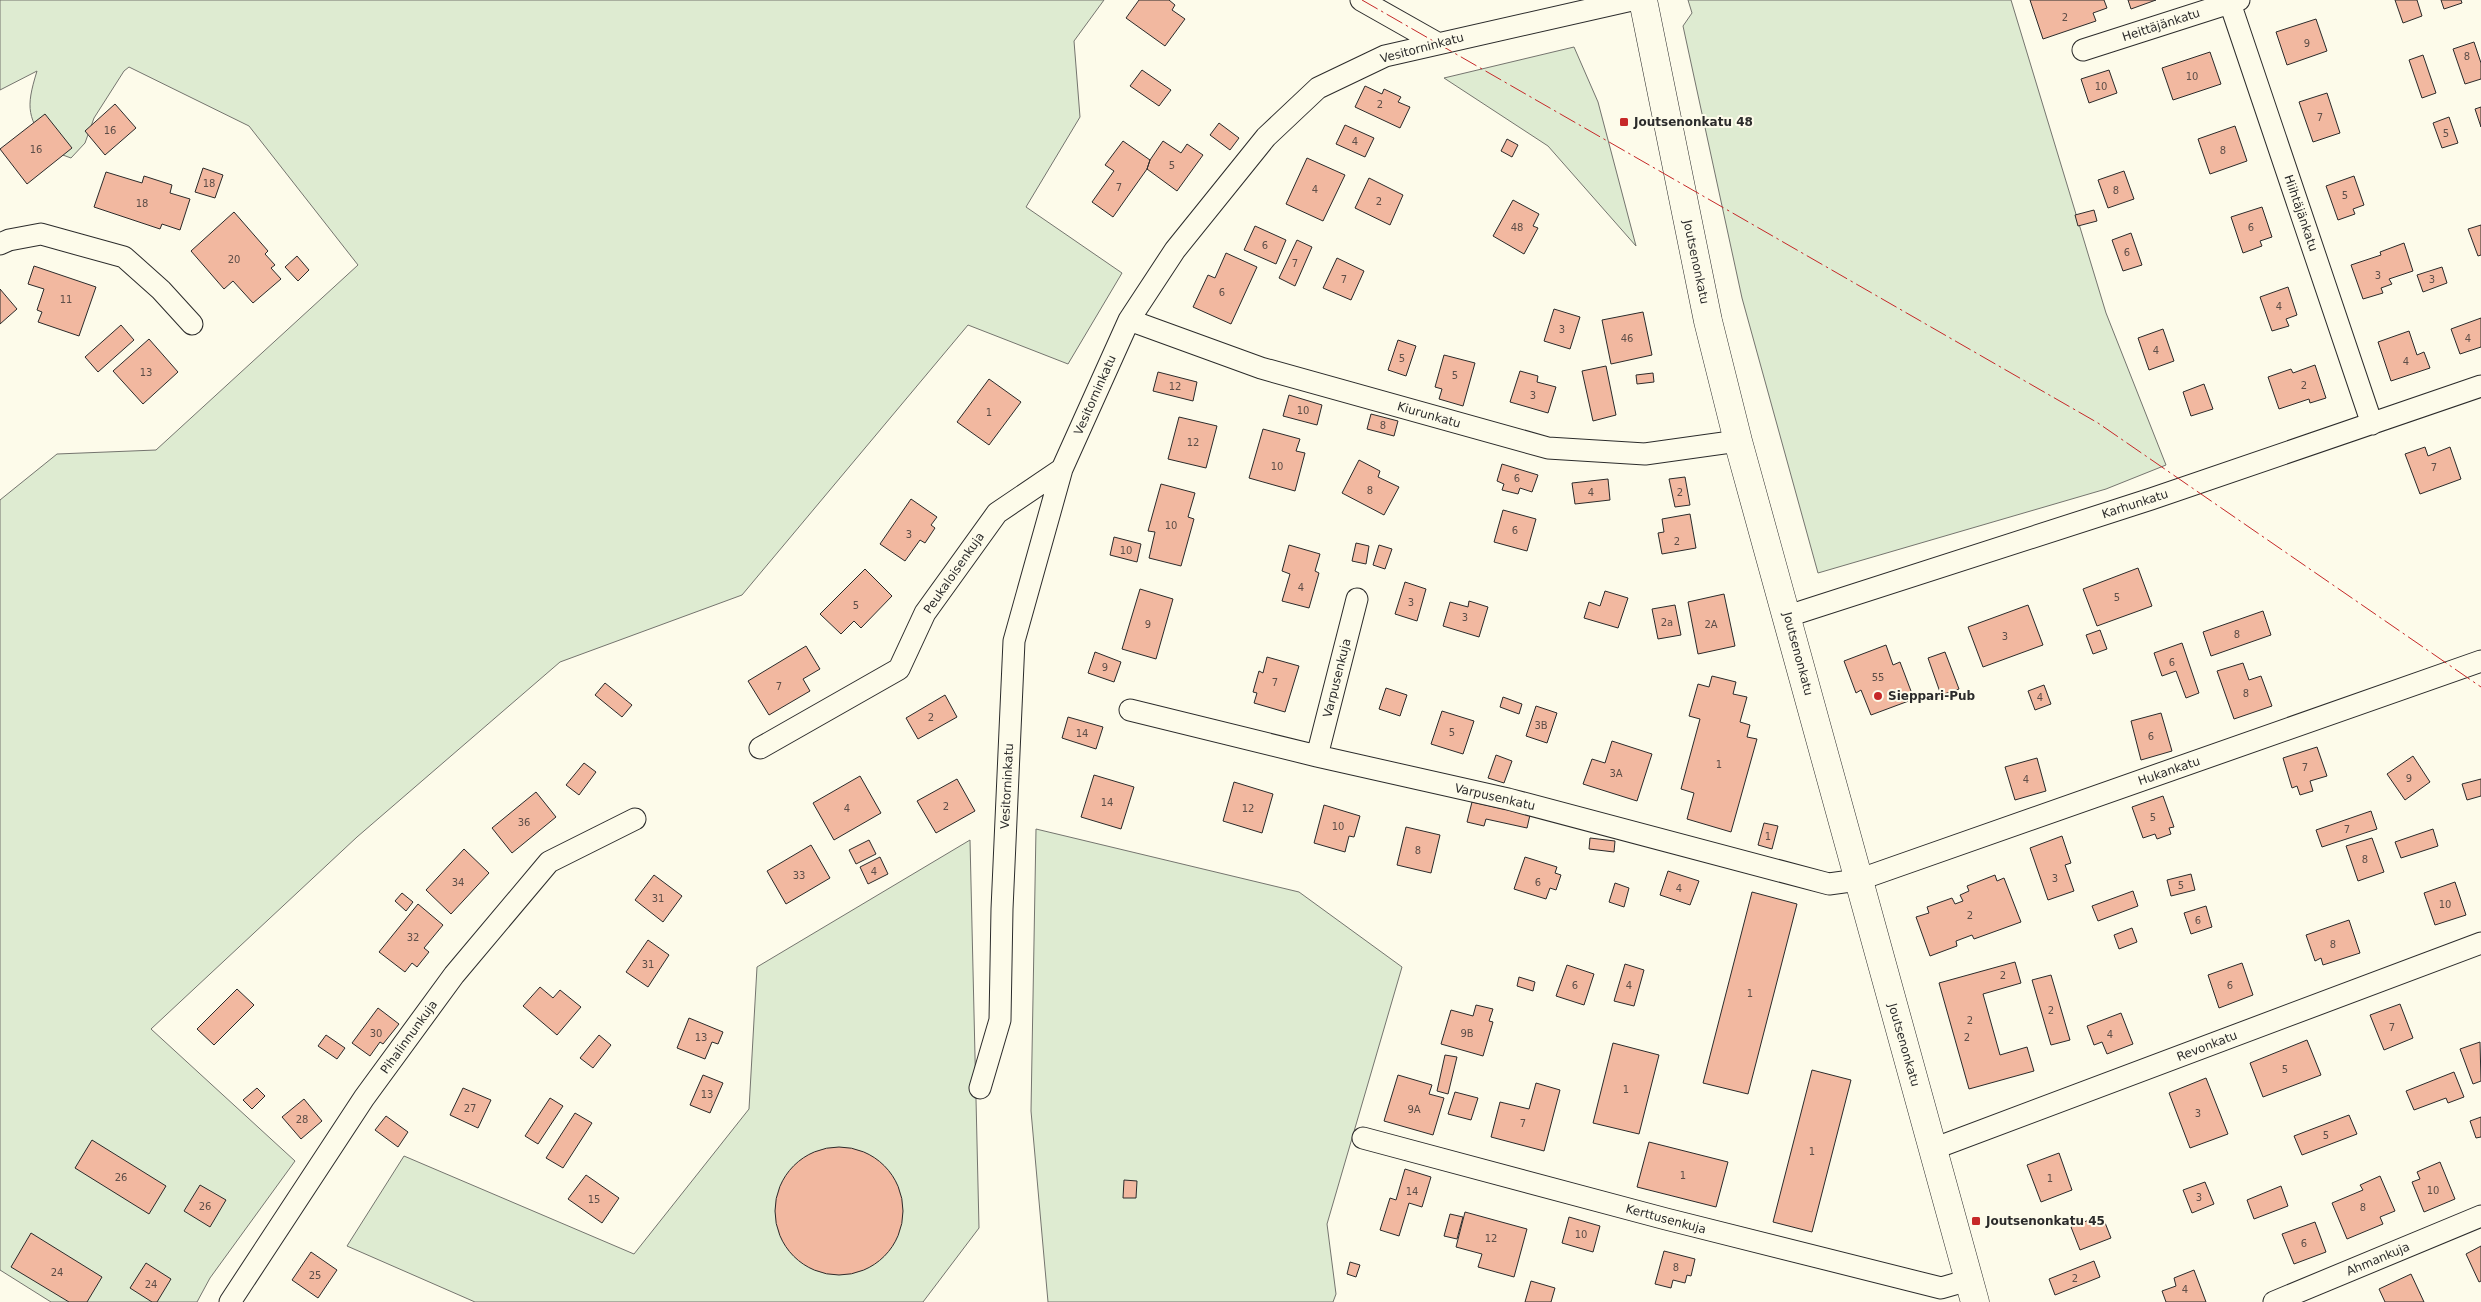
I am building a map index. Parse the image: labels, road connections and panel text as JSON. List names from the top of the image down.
{
  "streets": {
    "main road": ["Joutsenonkatu"],
    "street": [
      "Heittäjänkatu",
      "Vesitorninkatu",
      "Hiihtäjänkatu",
      "Kiurunkatu",
      "Karhunkatu",
      "Peukaloisenkuja",
      "Varpusenkuja",
      "Hukankatu",
      "Varpusenkatu",
      "Pihalinnunkuja",
      "Revonkatu",
      "Kerttusenkuja",
      "Ahmankuja"
    ]
  },
  "crossings": [
    ["Heittäjänkatu", "Hiihtäjänkatu"],
    ["Vesitorninkatu", "Kiurunkatu"],
    ["Vesitorninkatu", "Peukaloisenkuja"],
    ["Hiihtäjänkatu", "Karhunkatu"],
    ["Joutsenonkatu", "Kiurunkatu"],
    ["Joutsenonkatu", "Karhunkatu"],
    ["Joutsenonkatu", "Hukankatu"],
    ["Joutsenonkatu", "Varpusenkatu"],
    ["Joutsenonkatu", "Revonkatu"],
    ["Joutsenonkatu", "Kerttusenkuja"],
    ["Varpusenkuja", "Varpusenkatu"],
    ["Hukankatu", "Varpusenkatu"]
  ],
  "places": {
    "transit": ["Joutsenonkatu 48", "Joutsenonkatu 45"],
    "other": ["Sieppari-Pub"]
  },
  "house_numbers": [
    "2",
    "9",
    "8",
    "10",
    "10",
    "2",
    "7",
    "16",
    "5",
    "4",
    "16",
    "8",
    "5",
    "18",
    "7",
    "4",
    "8",
    "5",
    "2",
    "18",
    "48",
    "6",
    "6",
    "6",
    "20",
    "7",
    "3",
    "7",
    "3",
    "6",
    "11",
    "4",
    "3",
    "46",
    "4",
    "4",
    "5",
    "4",
    "13",
    "5",
    "2",
    "12",
    "3",
    "10",
    "1",
    "8",
    "12",
    "10",
    "7",
    "6",
    "8",
    "4",
    "2",
    "10",
    "6",
    "3",
    "2",
    "10",
    "4",
    "5",
    "3",
    "5",
    "3",
    "2a",
    "9",
    "2A",
    "8",
    "3",
    "6",
    "9",
    "55",
    "7",
    "7",
    "8",
    "4",
    "2",
    "3B",
    "5",
    "14",
    "6",
    "1",
    "7",
    "3A",
    "9",
    "4",
    "14",
    "2",
    "4",
    "12",
    "5",
    "36",
    "10",
    "7",
    "1",
    "8",
    "8",
    "4",
    "33",
    "3",
    "34",
    "6",
    "5",
    "4",
    "31",
    "10",
    "2",
    "6",
    "32",
    "8",
    "31",
    "2",
    "6",
    "4",
    "6",
    "1",
    "2",
    "2",
    "7",
    "30",
    "9B",
    "4",
    "13",
    "2",
    "5",
    "1",
    "13",
    "27",
    "9A",
    "3",
    "28",
    "7",
    "5",
    "1",
    "1",
    "26",
    "1",
    "10",
    "14",
    "3",
    "15",
    "26",
    "8",
    "10",
    "12",
    "6",
    "8",
    "24",
    "25",
    "2",
    "24",
    "4"
  ]
}
